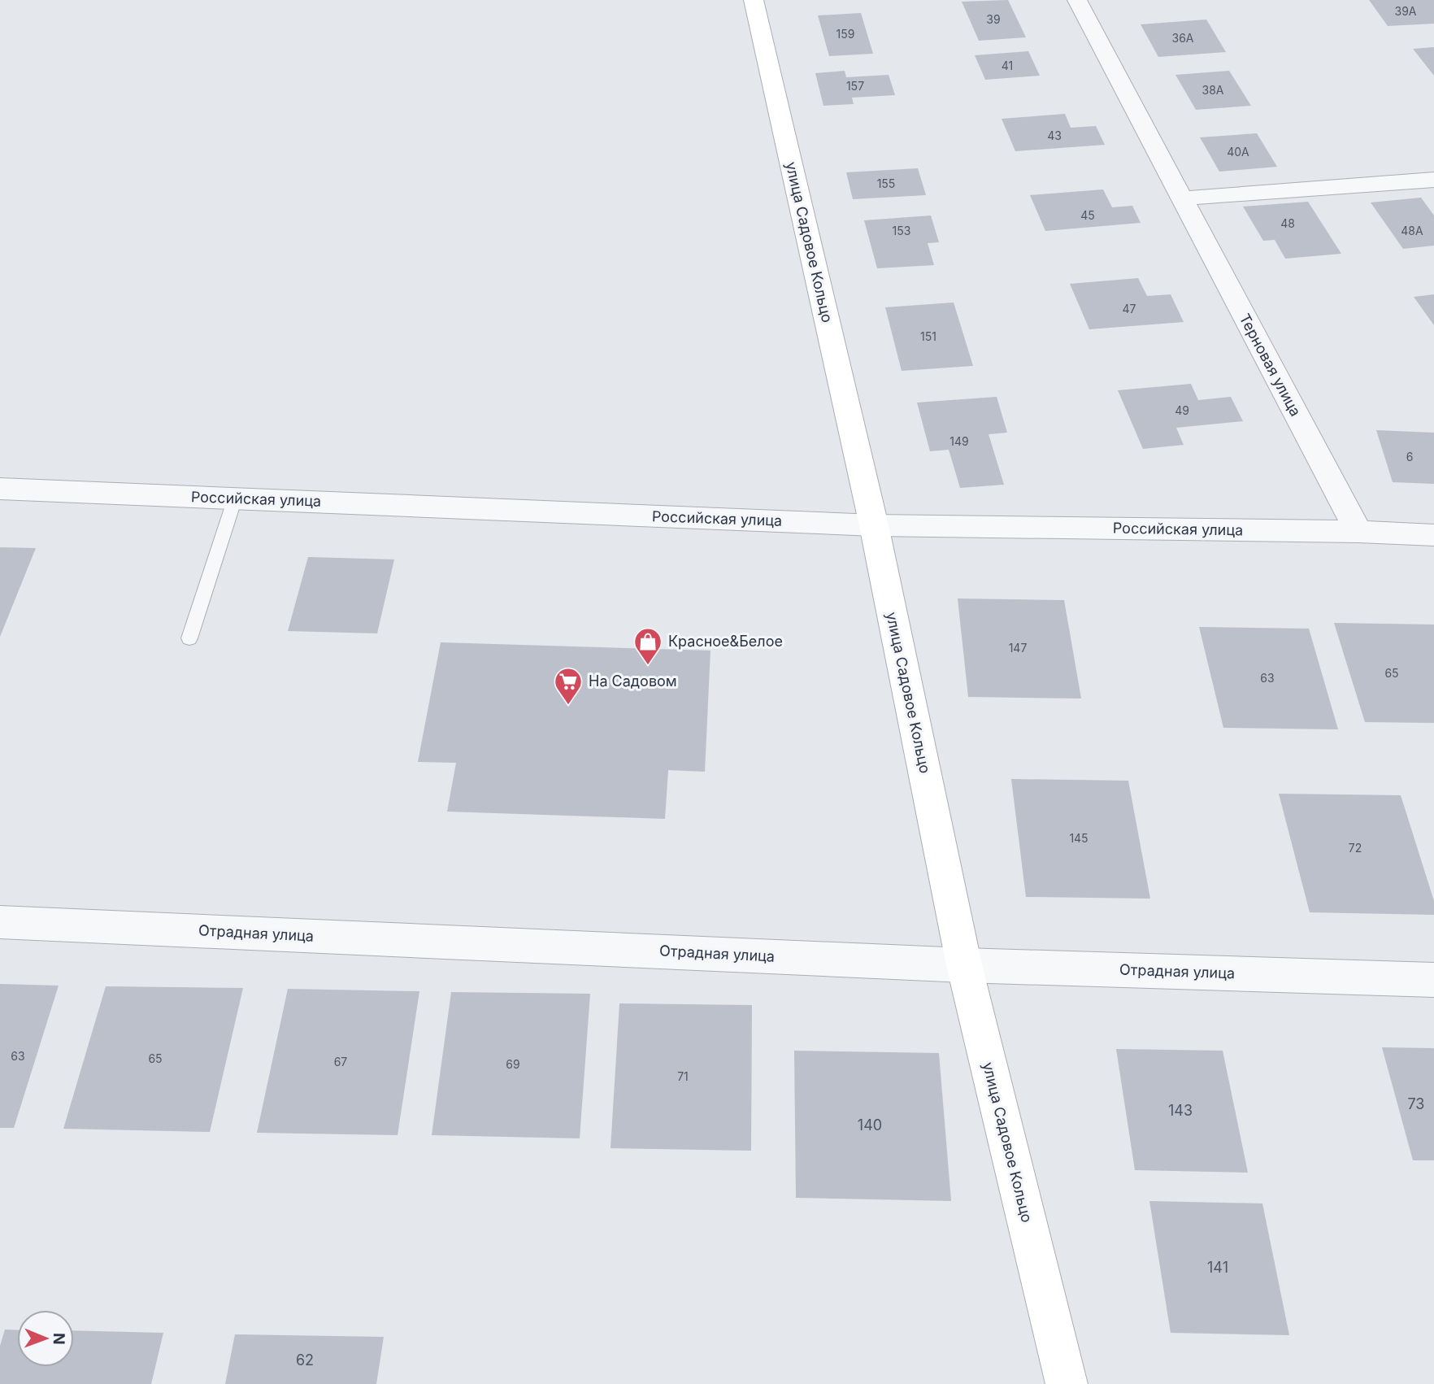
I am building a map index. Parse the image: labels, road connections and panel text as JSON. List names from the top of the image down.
{
  "streets": {
    "street": [
      "улица Садовое Кольцо",
      "Терновая улица",
      "Российская улица",
      "Отрадная улица"
    ]
  },
  "crossings": [
    ["улица Садовое Кольцо", "Российская улица"],
    ["улица Садовое Кольцо", "Отрадная улица"],
    ["Терновая улица", "Российская улица"]
  ],
  "places": {
    "shop": ["Красное&Белое"],
    "supermarket": ["На Садовом"]
  },
  "house_numbers": [
    "39А",
    "39",
    "159",
    "36А",
    "41",
    "157",
    "38А",
    "43",
    "40А",
    "155",
    "45",
    "48",
    "153",
    "48А",
    "47",
    "151",
    "49",
    "149",
    "6",
    "147",
    "65",
    "63",
    "145",
    "72",
    "63",
    "65",
    "67",
    "69",
    "71",
    "73",
    "143",
    "140",
    "141",
    "62"
  ],
  "north": "right"
}
